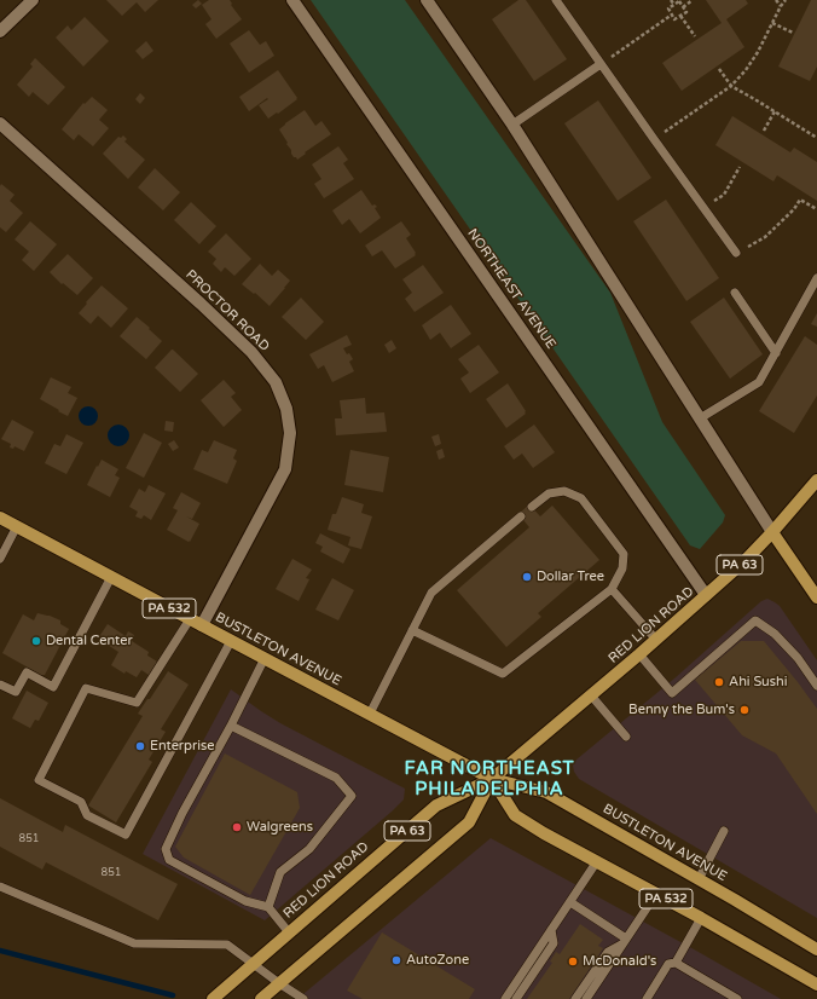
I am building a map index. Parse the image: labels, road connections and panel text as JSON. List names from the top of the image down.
{
  "streets": {
    "main road": [
      "PA 63",
      "PA 532",
      "RED LION ROAD",
      "BUSTLETON AVENUE"
    ],
    "street": ["NORTHEAST AVENUE", "PROCTOR ROAD"]
  },
  "crossings": [
    ["NORTHEAST AVENUE", "RED LION ROAD"],
    ["PROCTOR ROAD", "BUSTLETON AVENUE"],
    ["RED LION ROAD", "BUSTLETON AVENUE"]
  ],
  "districts": ["FAR NORTHEAST PHILADELPHIA"],
  "places": [
    "Dollar Tree",
    "Dental Center",
    "Ahi Sushi",
    "Benny the Bum's",
    "Enterprise",
    "Walgreens",
    "AutoZone",
    "McDonald's"
  ],
  "house_numbers": ["851", "851"]
}
